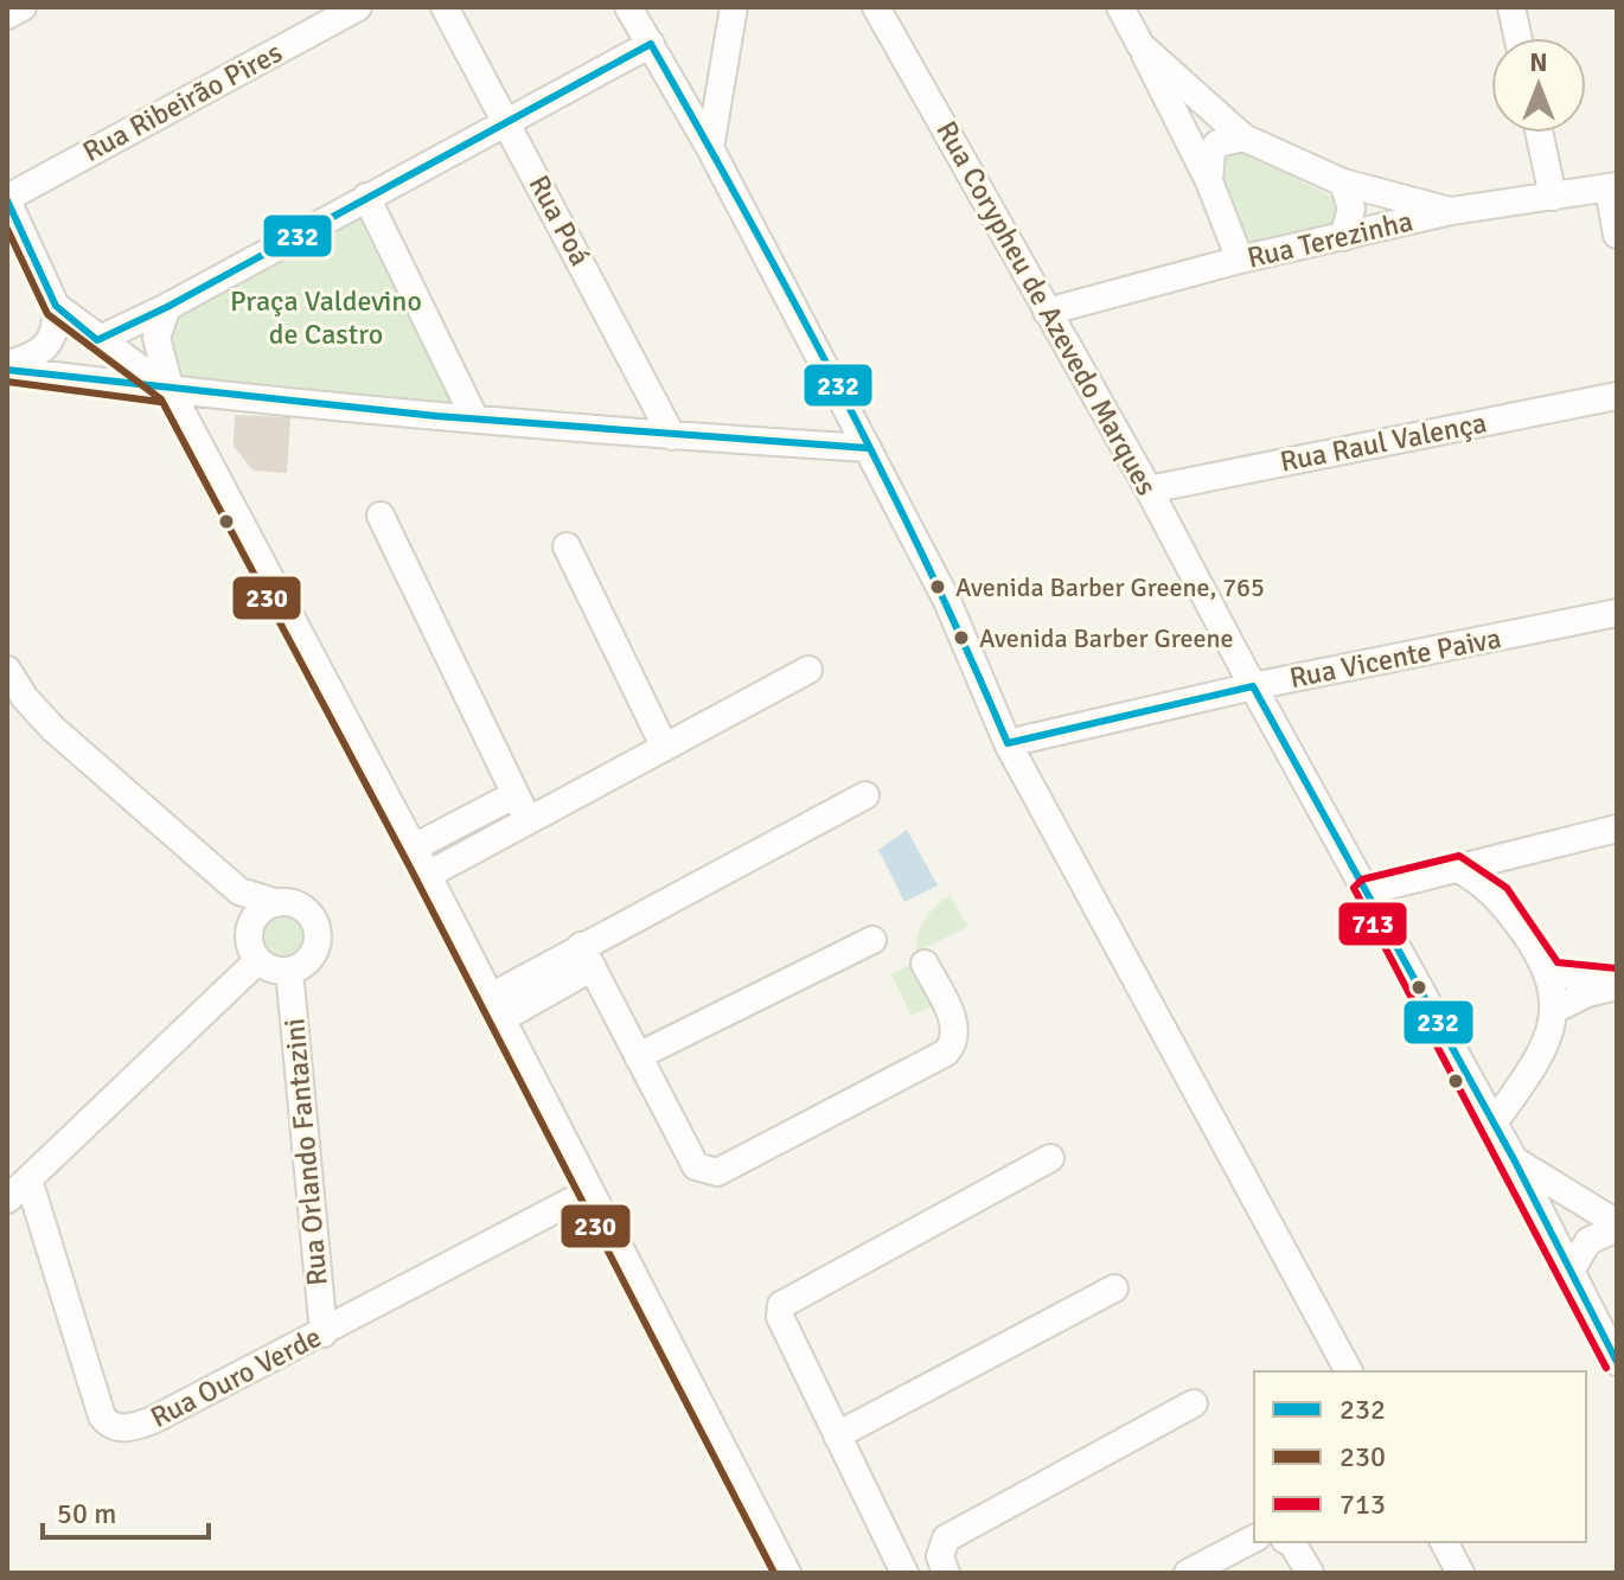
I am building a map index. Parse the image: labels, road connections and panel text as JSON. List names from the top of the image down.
{
  "streets": {
    "street": [
      "Rua Ribeirão Pires",
      "Rua Poá",
      "Rua Terezinha",
      "Rua Corypheu de Azevedo Marques",
      "Rua Raul Valença",
      "Rua Vicente Paiva",
      "Rua Orlando Fantazini",
      "Rua Ouro Verde"
    ]
  },
  "crossings": [
    ["Rua Terezinha", "Rua Corypheu de Azevedo Marques"],
    ["Rua Corypheu de Azevedo Marques", "Rua Raul Valença"],
    ["Rua Corypheu de Azevedo Marques", "Rua Vicente Paiva"],
    ["Rua Orlando Fantazini", "Rua Ouro Verde"]
  ],
  "parks": ["Praça Valdevino de Castro"],
  "places": ["Avenida Barber Greene, 765", "Avenida Barber Greene"],
  "lines": ["transit line 232", "transit line 230", "transit line 713"],
  "legend": ["232", "230", "713"],
  "scale_bar": "50 m",
  "north": "top"
}
